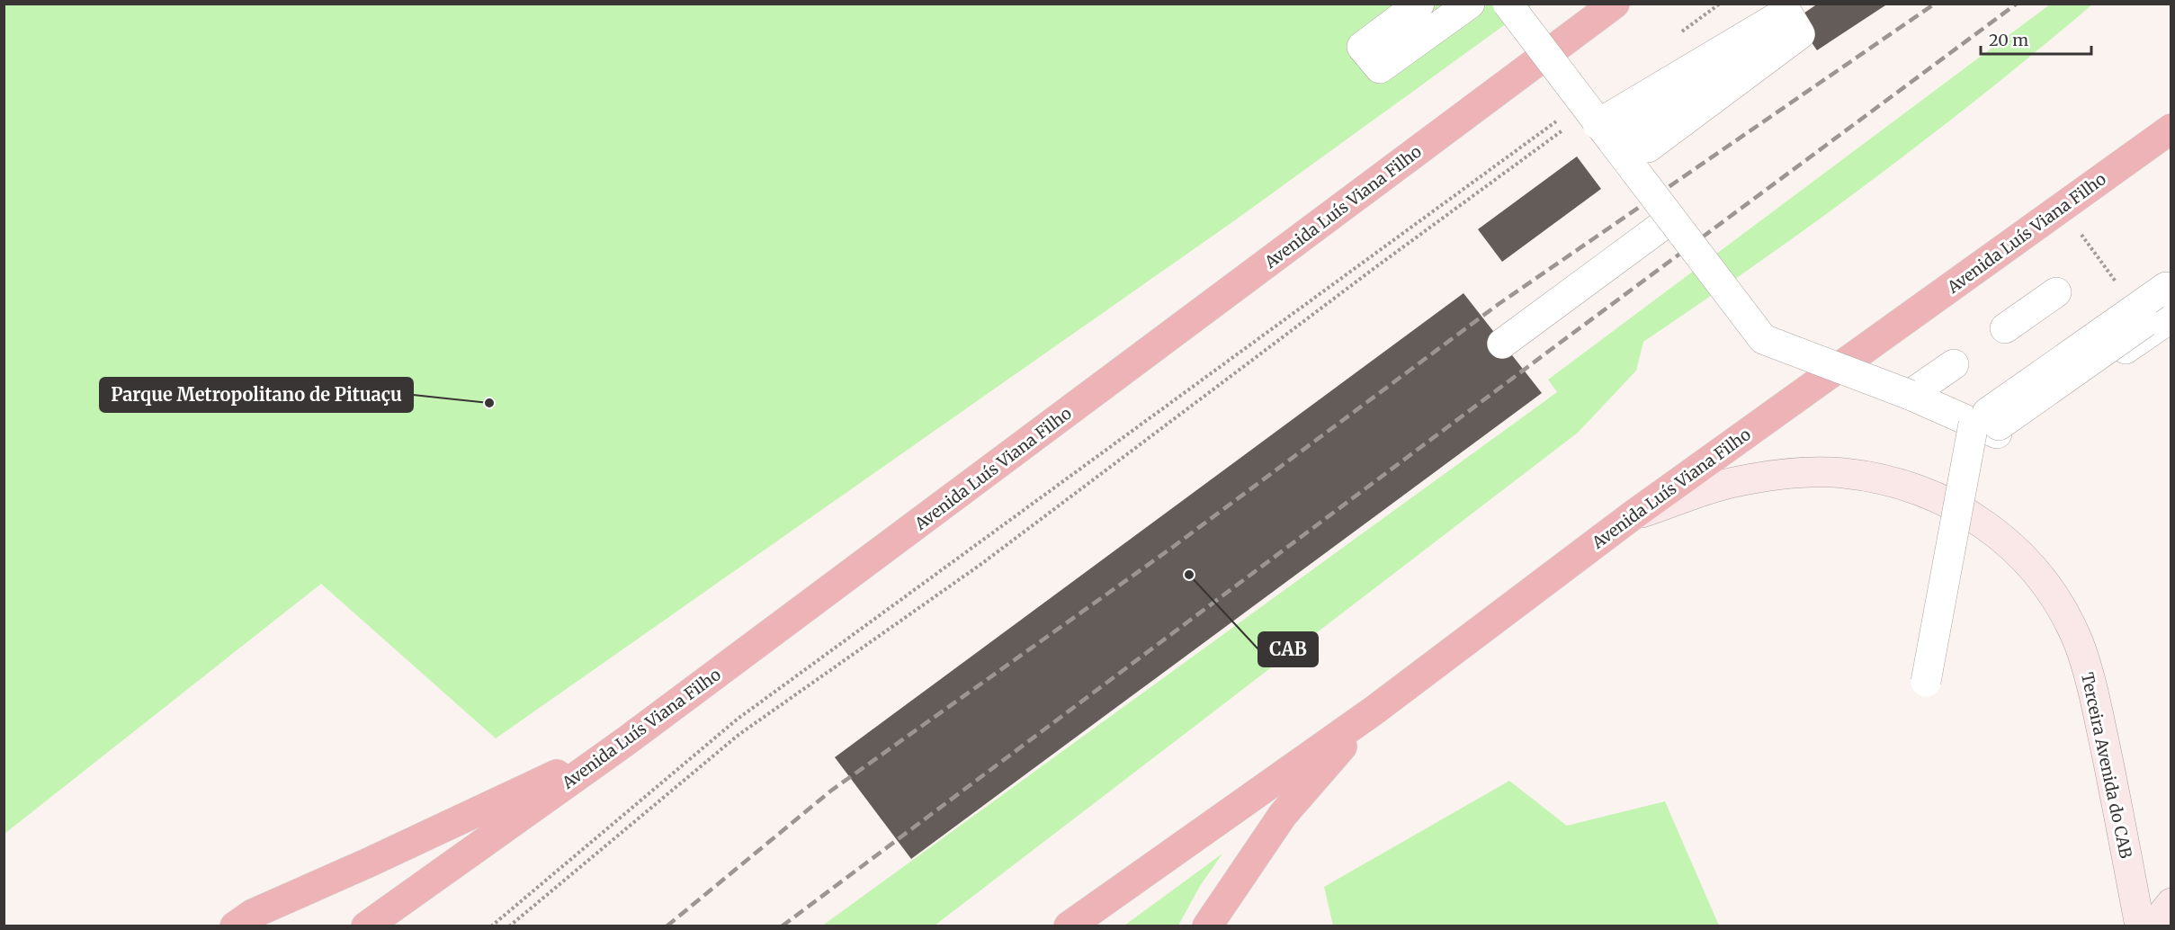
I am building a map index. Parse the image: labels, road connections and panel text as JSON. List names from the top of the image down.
{
  "streets": {
    "highway": ["Avenida Luís Viana Filho"],
    "main road": ["Terceira Avenida do CAB"]
  },
  "crossings": [
    ["Avenida Luís Viana Filho", "Terceira Avenida do CAB"]
  ],
  "places": ["Parque Metropolitano de Pituaçu", "CAB"],
  "scale_bar": "20 m"
}
